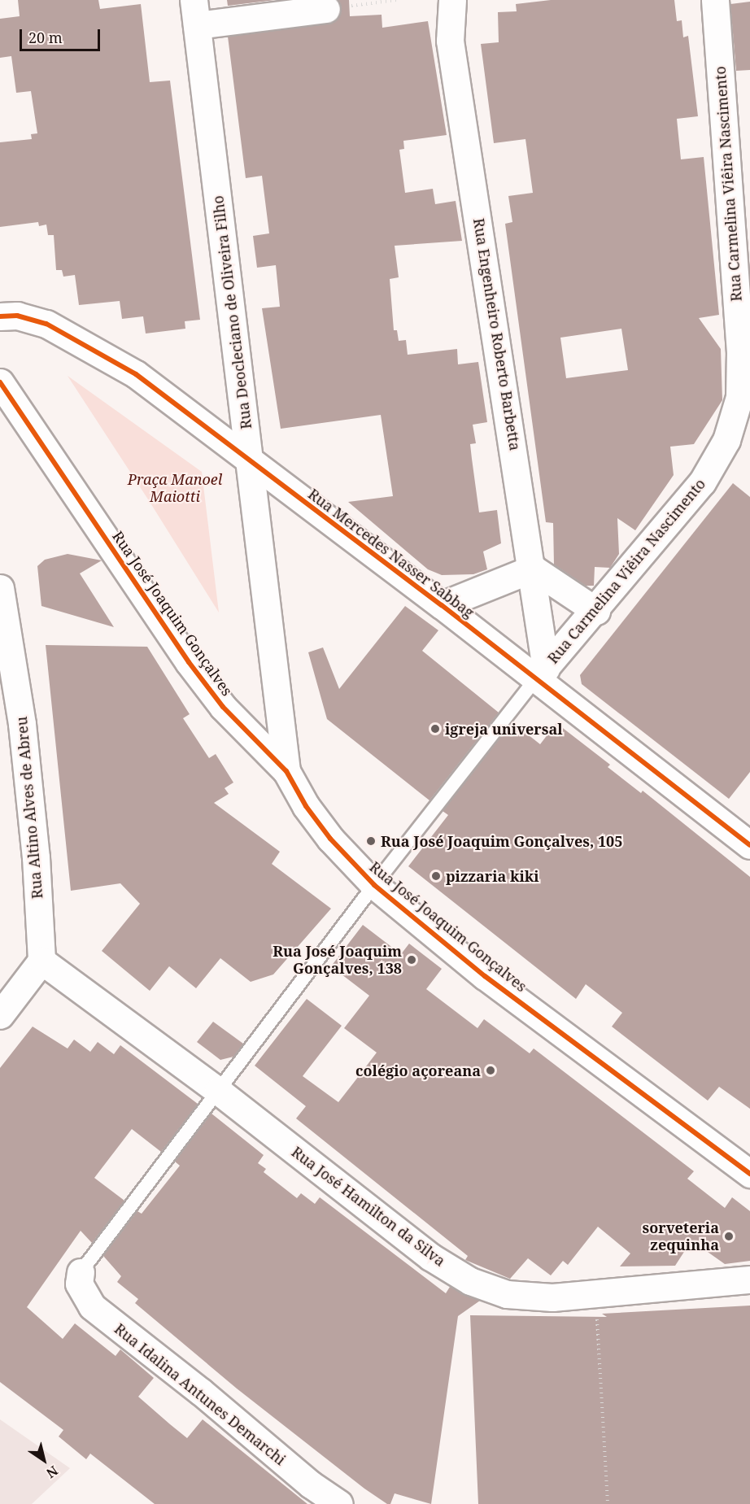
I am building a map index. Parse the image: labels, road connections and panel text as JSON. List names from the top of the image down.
{
  "streets": {
    "street": [
      "Rua Carmelina Viêira Nascimento",
      "Rua Deocleciano de Oliveira Filho",
      "Rua Engenheiro Roberto Barbetta",
      "Rua Mercedes Nasser Sabbag",
      "Rua José Joaquim Gonçalves",
      "Rua Altino Alves de Abreu",
      "Rua José Hamilton da Silva",
      "Rua Idalina Antunes Demarchi"
    ]
  },
  "crossings": [
    ["Rua Carmelina Viêira Nascimento", "Rua Engenheiro Roberto Barbetta"],
    ["Rua Carmelina Viêira Nascimento", "Rua Mercedes Nasser Sabbag"],
    ["Rua Deocleciano de Oliveira Filho", "Rua Mercedes Nasser Sabbag"],
    ["Rua Deocleciano de Oliveira Filho", "Rua José Joaquim Gonçalves"],
    ["Rua Engenheiro Roberto Barbetta", "Rua Mercedes Nasser Sabbag"],
    ["Rua Altino Alves de Abreu", "Rua José Hamilton da Silva"]
  ],
  "parks": ["Praça Manoel Maiotti"],
  "places": [
    "igreja universal",
    "Rua José Joaquim Gonçalves, 105",
    "pizzaria kiki",
    "Rua José Joaquim Gonçalves, 138",
    "colégio açoreana",
    "sorveteria zequinha"
  ],
  "scale_bar": "20 m",
  "north": "bottom right"
}
